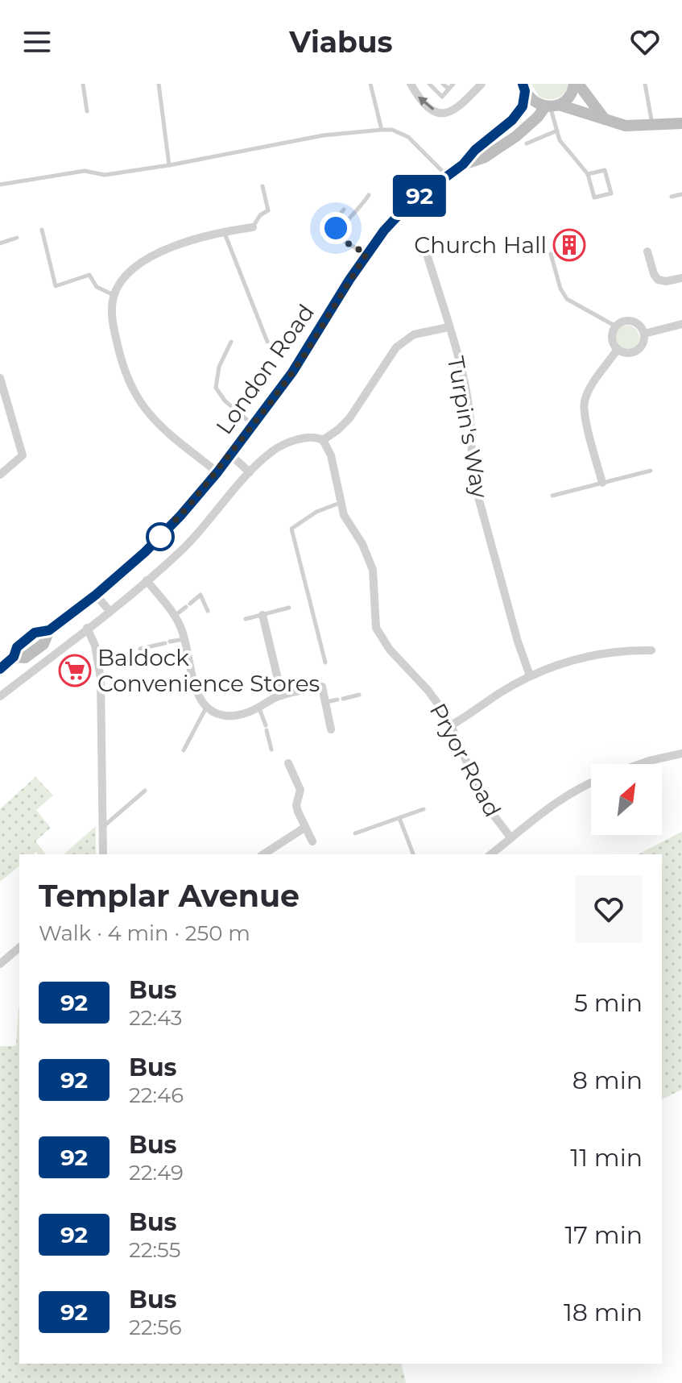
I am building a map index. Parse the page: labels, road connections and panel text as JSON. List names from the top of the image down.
{
  "streets": {
    "main road": ["London Road"],
    "street": ["Turpin's Way", "Pryor Road"]
  },
  "places": {
    "building": ["Church Hall"],
    "supermarket": ["Baldock Convenience Stores"]
  },
  "lines": ["bus line 92"],
  "north": "top right",
  "page": {
    "header": "Viabus",
    "on_map": "92",
    "heading": ["Templar Avenue", "Walk · 4 min · 250 m"],
    "list": [
      {
        "mark": "92",
        "name": "Bus",
        "note": "22:43",
        "value": "5 min"
      },
      {
        "mark": "92",
        "name": "Bus",
        "note": "22:46",
        "value": "8 min"
      },
      {
        "mark": "92",
        "name": "Bus",
        "note": "22:49",
        "value": "11 min"
      },
      {
        "mark": "92",
        "name": "Bus",
        "note": "22:55",
        "value": "17 min"
      },
      {
        "mark": "92",
        "name": "Bus",
        "note": "22:56",
        "value": "18 min"
      }
    ]
  }
}
